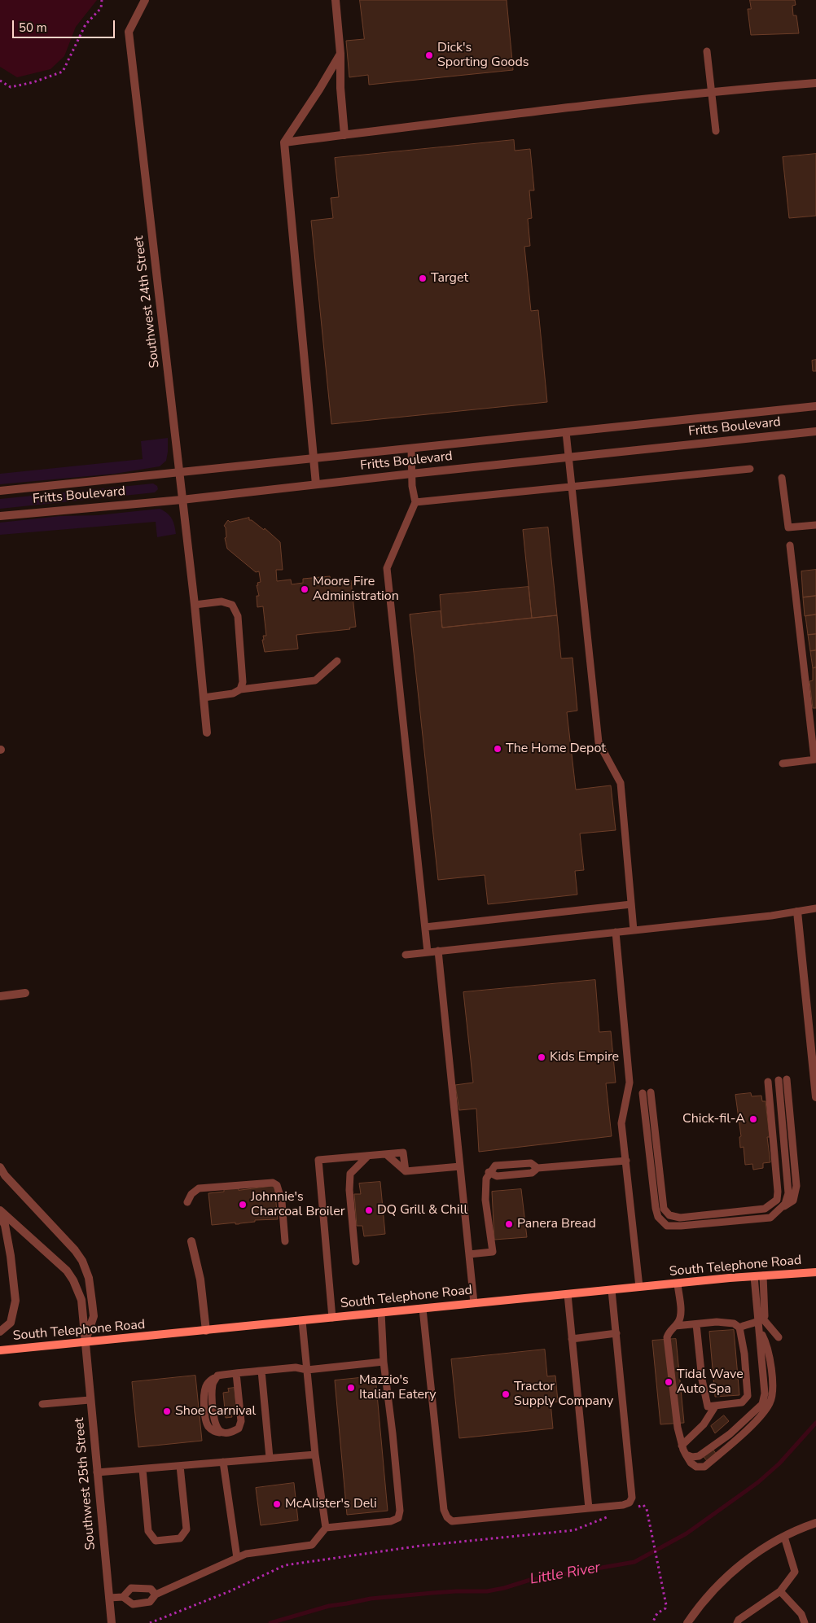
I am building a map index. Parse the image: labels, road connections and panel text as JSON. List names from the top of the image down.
{
  "streets": {
    "main road": ["South Telephone Road"],
    "street": ["Southwest 24th Street", "Fritts Boulevard", "Southwest 25th Street"]
  },
  "crossings": [
    ["Southwest 24th Street", "Fritts Boulevard"],
    ["South Telephone Road", "Southwest 25th Street"]
  ],
  "water": ["Little River"],
  "places": [
    "Dick's Sporting Goods",
    "Target",
    "Moore Fire Administration",
    "The Home Depot",
    "Kids Empire",
    "Chick-fil-A",
    "Johnnie's Charcoal Broiler",
    "DQ Grill & Chill",
    "Panera Bread",
    "Tidal Wave Auto Spa",
    "Mazzio's Italian Eatery",
    "Tractor Supply Company",
    "Shoe Carnival",
    "McAlister's Deli"
  ],
  "scale_bar": "50 m"
}
